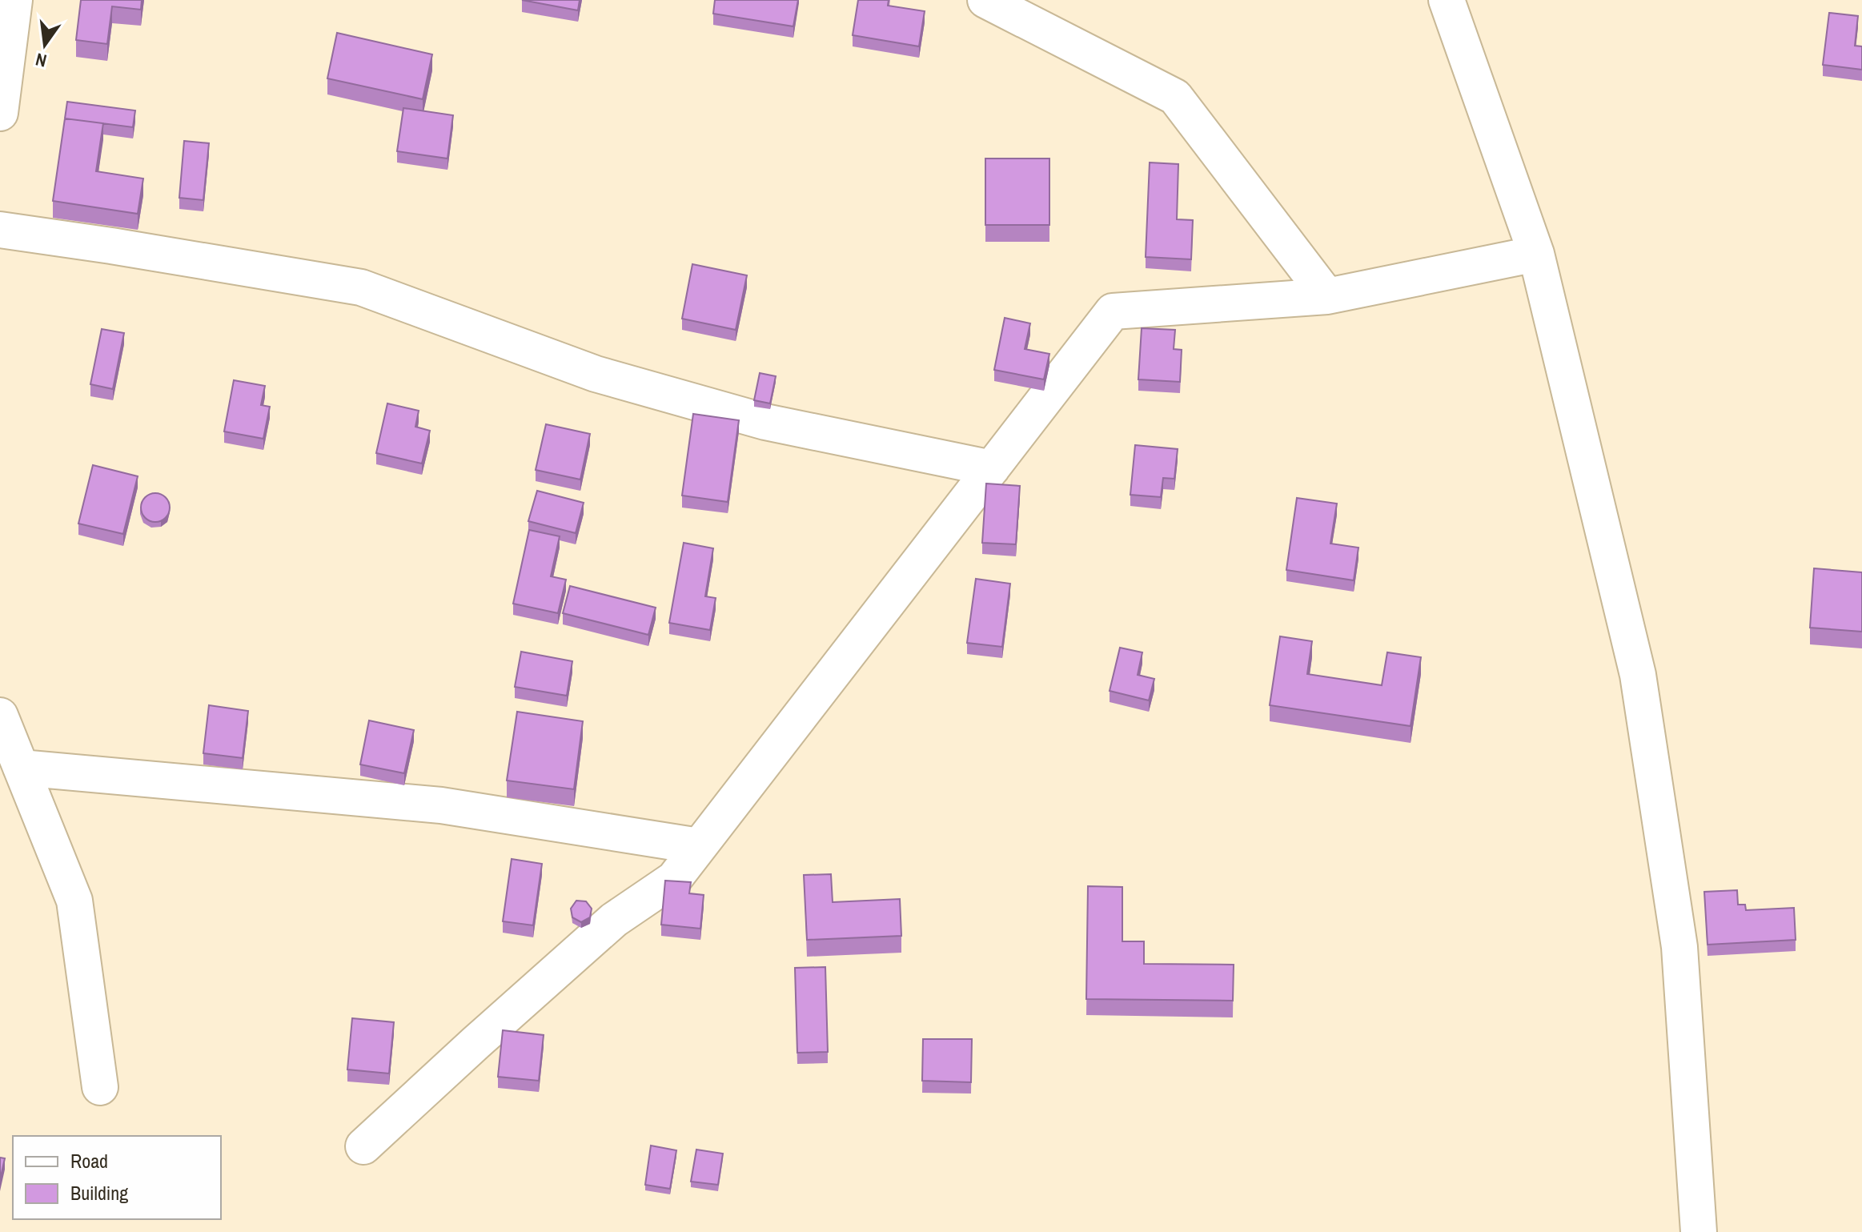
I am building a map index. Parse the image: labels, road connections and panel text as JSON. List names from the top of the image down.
{
  "legend": ["Road", "Building"],
  "north": "bottom"
}
